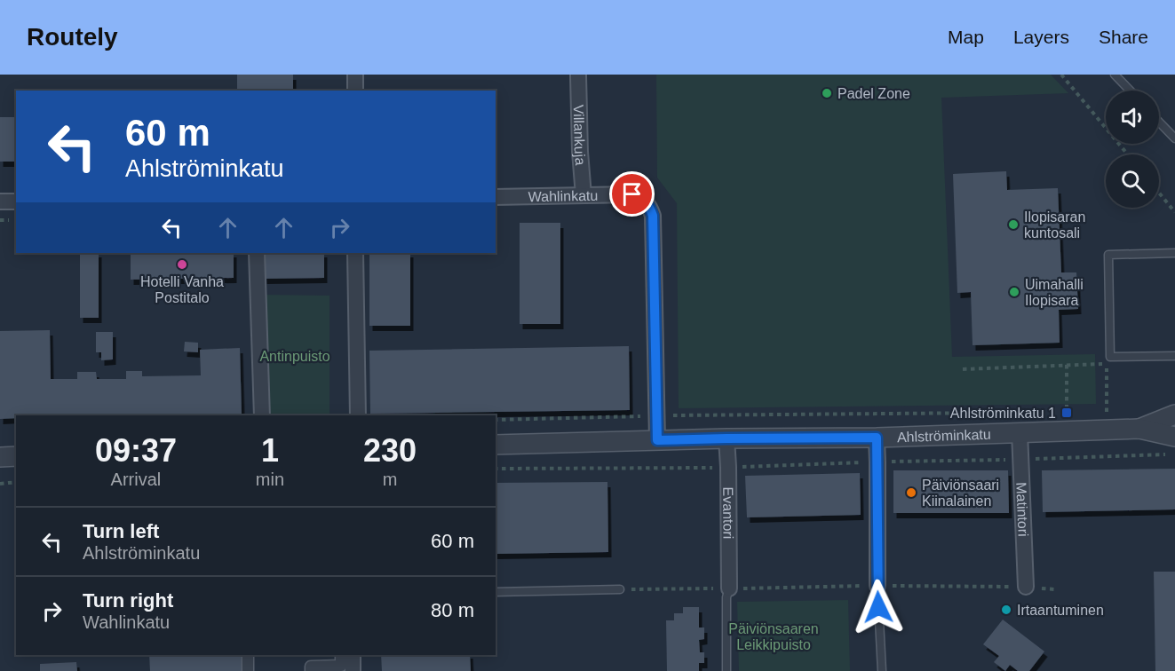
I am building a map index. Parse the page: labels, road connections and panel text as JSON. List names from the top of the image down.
{
  "streets": {
    "street": [
      "Villankuja",
      "Wahlinkatu",
      "Ahlströminkatu",
      "Matintori",
      "Evantori"
    ]
  },
  "crossings": [
    ["Villankuja", "Wahlinkatu"],
    ["Wahlinkatu", "Ahlströminkatu"],
    ["Ahlströminkatu", "Matintori"],
    ["Ahlströminkatu", "Evantori"]
  ],
  "parks": ["Antinpuisto", "Päiviönsaaren Leikkipuisto"],
  "places": {
    "other": [
      "Padel Zone",
      "Ilopisaran kuntosali",
      "Hotelli Vanha Postitalo",
      "Uimahalli Ilopisara",
      "Päiviönsaari Kiinalainen",
      "Irtaantuminen"
    ],
    "transit": ["Ahlströminkatu 1"]
  },
  "page": {
    "header": "Routely",
    "nav": ["Map", "Layers", "Share"],
    "turn": ["60 m", "Ahlströminkatu"],
    "eta": [
      "09:37",
      "Arrival",
      "1",
      "min",
      "230",
      "m"
    ],
    "list": [
      {
        "name": "Turn left",
        "note": "Ahlströminkatu",
        "value": "60 m"
      },
      {
        "name": "Turn right",
        "note": "Wahlinkatu",
        "value": "80 m"
      }
    ]
  }
}
